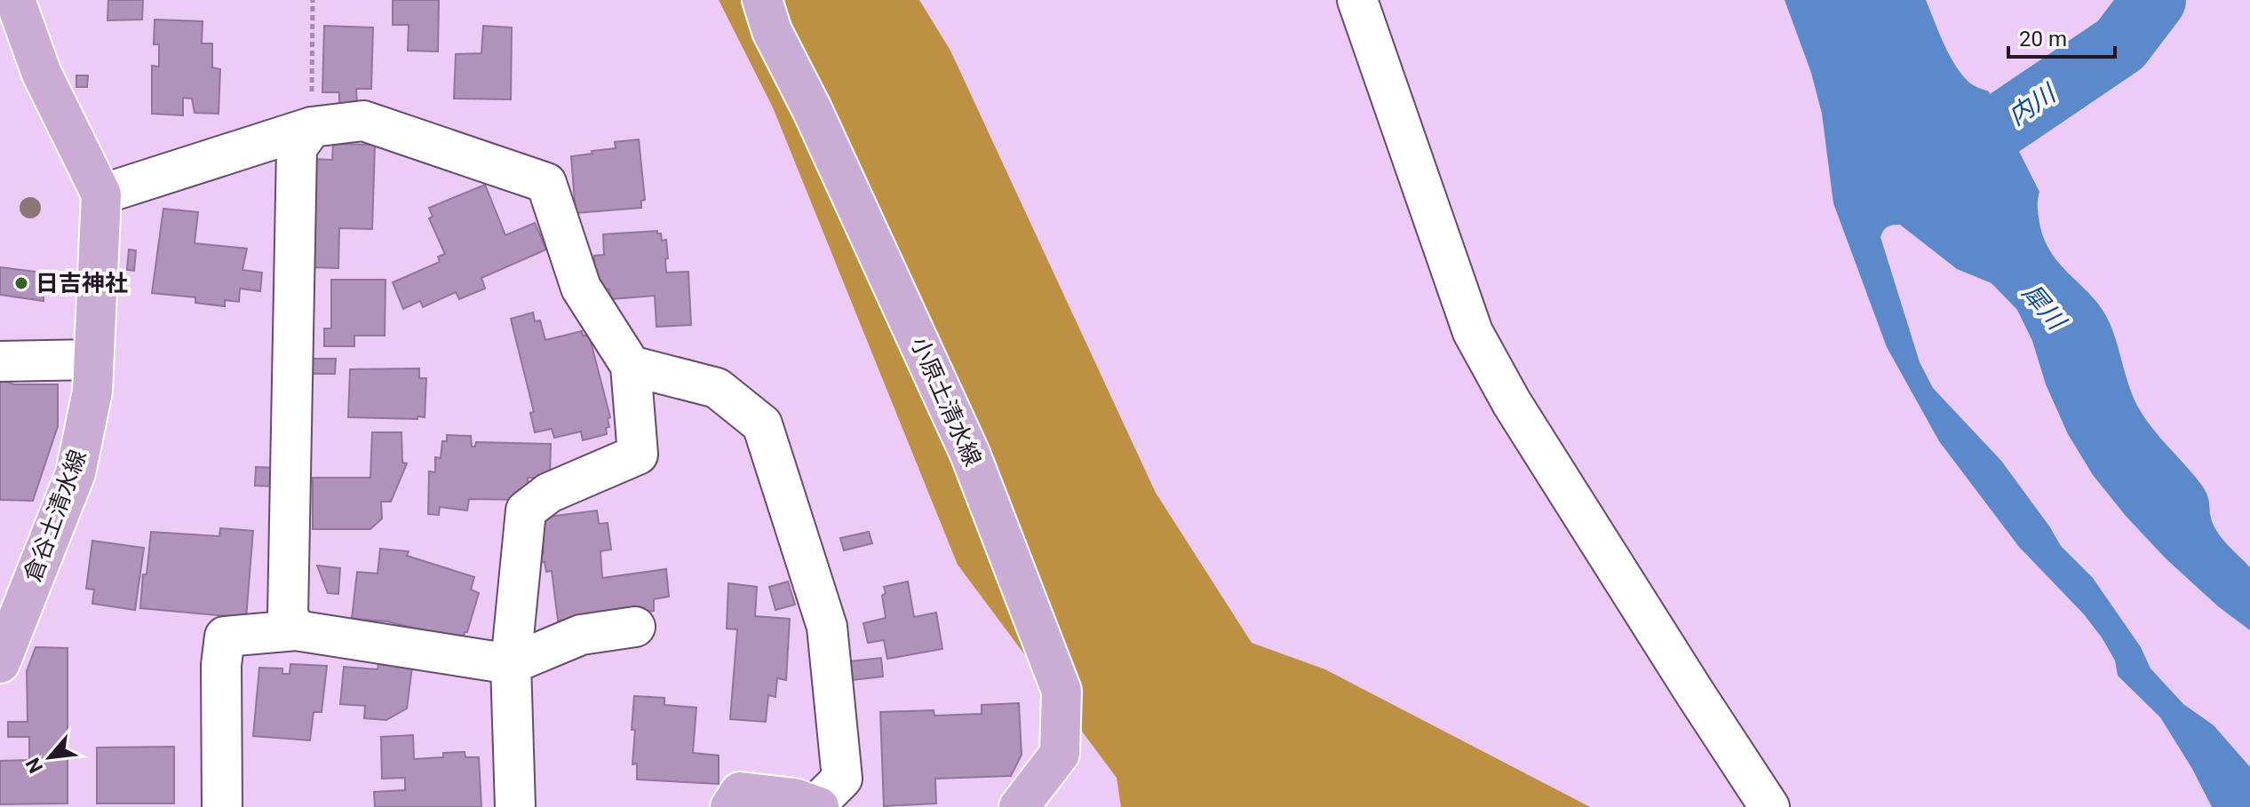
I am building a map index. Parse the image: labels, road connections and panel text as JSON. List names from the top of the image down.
{
  "streets": {
    "main road": ["小原土清水線", "倉谷土清水線"]
  },
  "water": ["内川", "犀川"],
  "places": ["日吉神社"],
  "scale_bar": "20 m",
  "north": "bottom left"
}
